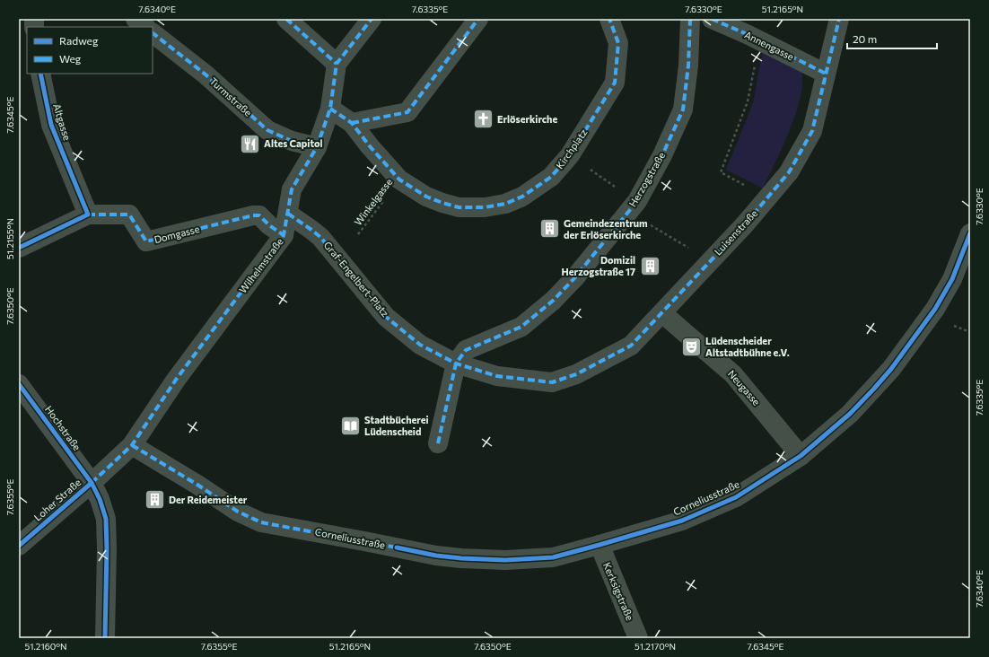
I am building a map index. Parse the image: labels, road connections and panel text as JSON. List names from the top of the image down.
{
  "streets": {
    "street": [
      "Annengasse",
      "Turmstraße",
      "Altgasse",
      "Kirchplatz",
      "Herzogstraße",
      "Luisenstraße",
      "Domgasse",
      "Wilhelmstraße",
      "Graf-Engelbert-Platz",
      "Neugasse",
      "Hochstraße",
      "Corneliusstraße",
      "Loher Straße",
      "Kerksigstraße"
    ],
    "path": ["Winkelgasse"]
  },
  "crossings": [
    ["Annengasse", "Luisenstraße"],
    ["Turmstraße", "Wilhelmstraße"],
    ["Altgasse", "Domgasse"],
    ["Kirchplatz", "Winkelgasse"],
    ["Kirchplatz", "Wilhelmstraße"],
    ["Herzogstraße", "Graf-Engelbert-Platz"],
    ["Luisenstraße", "Graf-Engelbert-Platz"],
    ["Luisenstraße", "Neugasse"],
    ["Domgasse", "Wilhelmstraße"],
    ["Wilhelmstraße", "Graf-Engelbert-Platz"],
    ["Wilhelmstraße", "Hochstraße"],
    ["Wilhelmstraße", "Corneliusstraße"],
    ["Wilhelmstraße", "Loher Straße"],
    ["Neugasse", "Corneliusstraße"],
    ["Hochstraße", "Loher Straße"],
    ["Corneliusstraße", "Kerksigstraße"]
  ],
  "places": {
    "church": ["Erlöserkirche"],
    "restaurant": ["Altes Capitol"],
    "building": ["Gemeindezentrum der Erlöserkirche", "Domizil Herzogstraße 17", "Der Reidemeister"],
    "theatre": ["Lüdenscheider Altstadtbühne e.V."],
    "library": ["Stadtbücherei Lüdenscheid"]
  },
  "legend": ["Radweg", "Weg"],
  "scale_bar": "20 m",
  "coordinates": [
    "7.6340°E",
    "7.6335°E",
    "7.6330°E",
    "51.2165°N",
    "7.6345°E",
    "51.2155°N",
    "7.6350°E",
    "7.6355°E",
    "51.2160°N",
    "51.2170°N"
  ]
}
